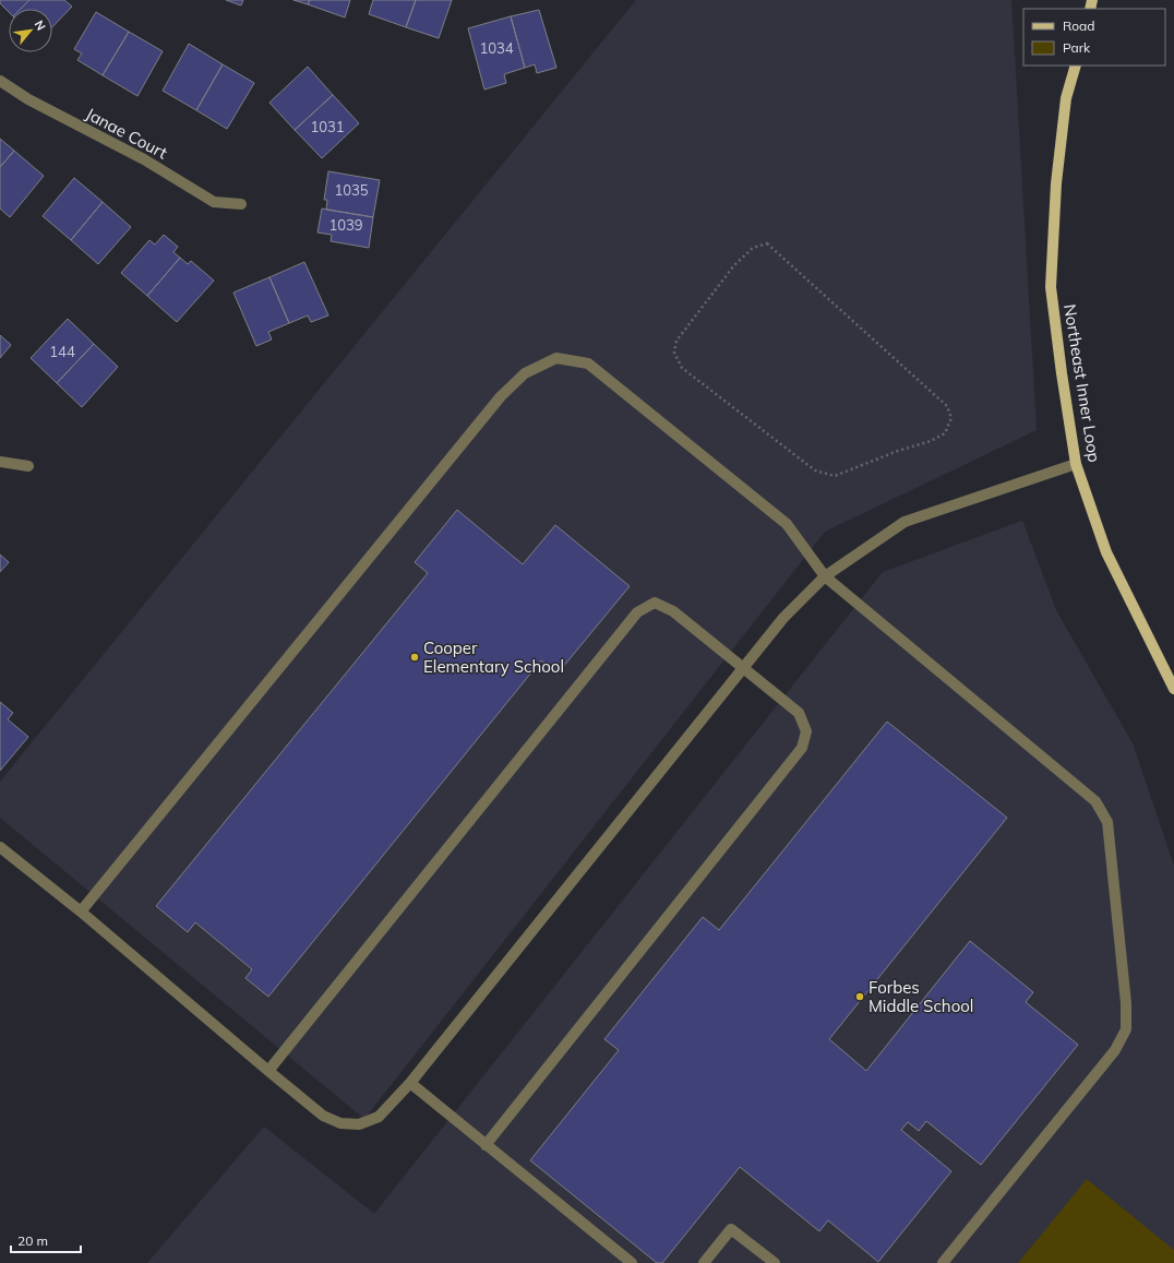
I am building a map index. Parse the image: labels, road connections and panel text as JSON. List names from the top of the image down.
{
  "streets": {
    "main road": ["Northeast Inner Loop"],
    "street": ["Janae Court"]
  },
  "places": ["Cooper Elementary School", "Forbes Middle School"],
  "house_numbers": [
    "1034",
    "1031",
    "1035",
    "1039",
    "144"
  ],
  "legend": ["Road", "Park"],
  "scale_bar": "20 m",
  "north": "top right"
}
